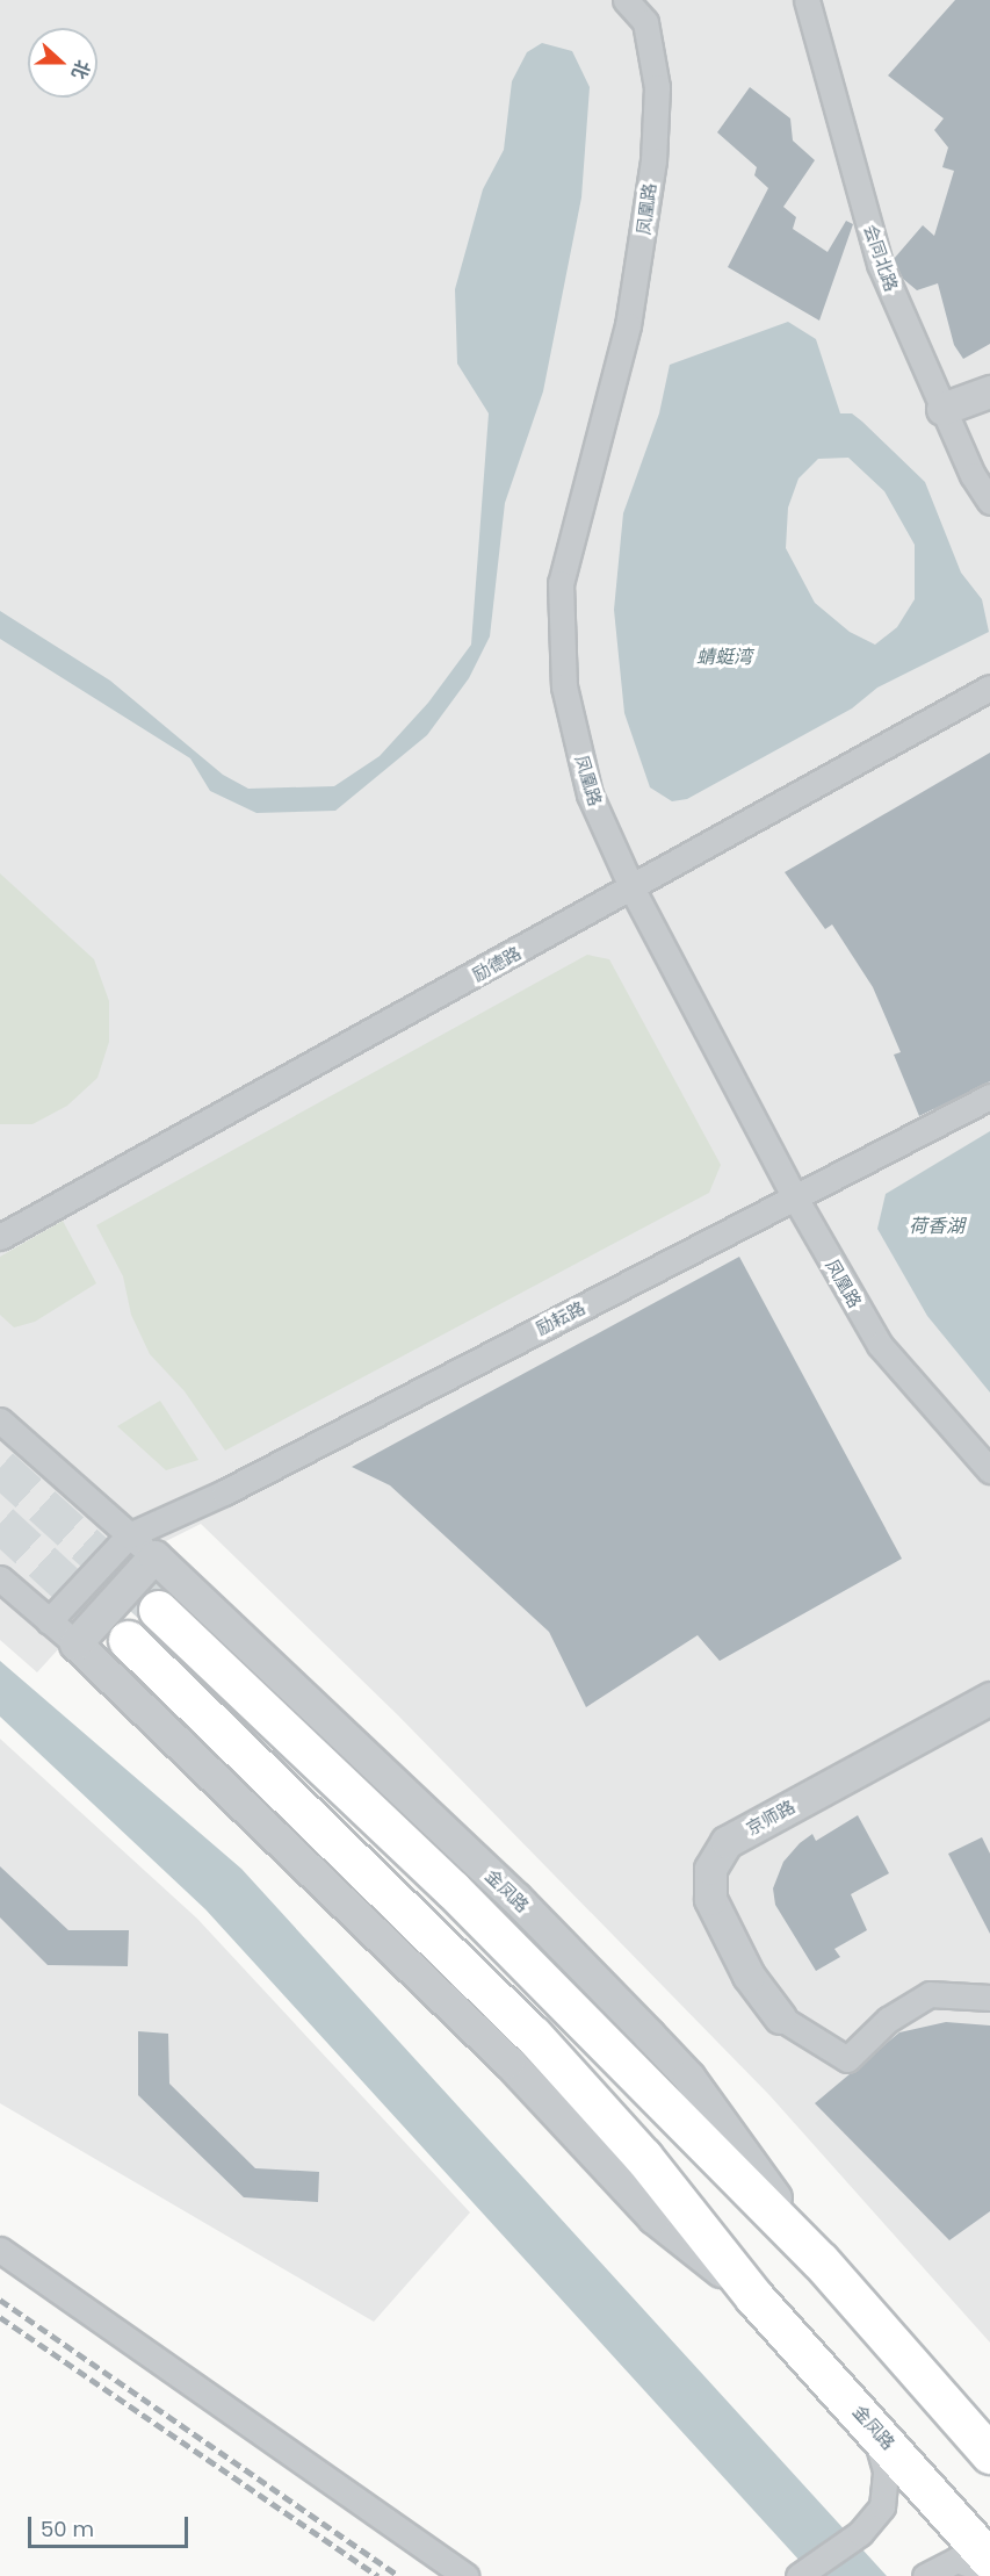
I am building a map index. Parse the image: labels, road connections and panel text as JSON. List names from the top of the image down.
{
  "streets": {
    "highway": ["金凤路"],
    "street": [
      "凤凰路",
      "会同北路",
      "励德路",
      "励耘路",
      "京师路"
    ]
  },
  "crossings": [
    ["凤凰路", "励德路"],
    ["凤凰路", "励耘路"]
  ],
  "water": ["蜻蜓湾", "荷香湖"],
  "scale_bar": "50 m",
  "north": "right"
}
